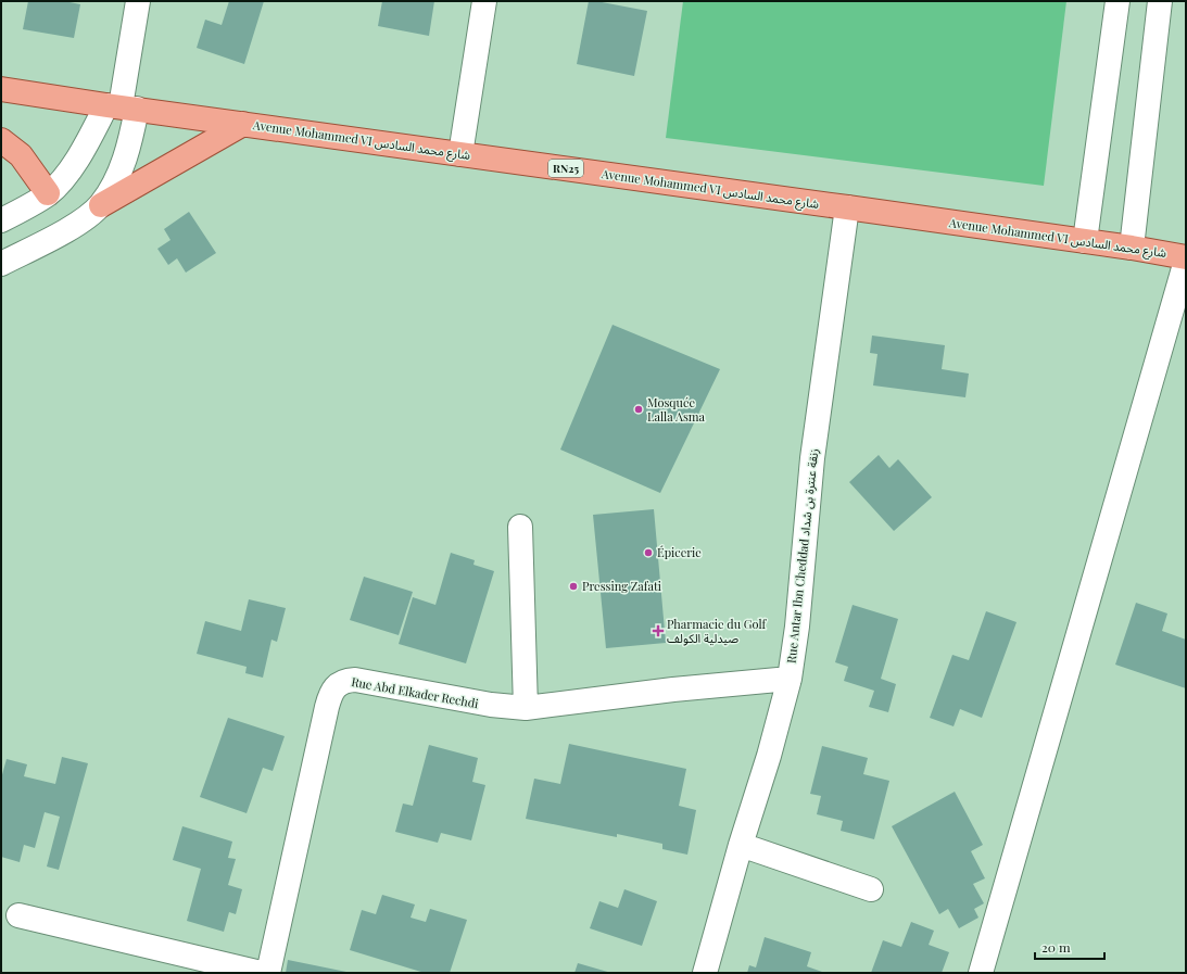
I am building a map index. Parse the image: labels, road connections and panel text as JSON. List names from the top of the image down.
{
  "streets": {
    "main road": ["Avenue Mohammed VI شارع محمد السادس", "RN25"],
    "street": ["Rue Antar Ibn Cheddad زنقة عنترة بن شداد", "Rue Abd Elkader Rechdi"]
  },
  "crossings": [
    ["Avenue Mohammed VI شارع محمد السادس", "Rue Antar Ibn Cheddad زنقة عنترة بن شداد"],
    ["Rue Antar Ibn Cheddad زنقة عنترة بن شداد", "Rue Abd Elkader Rechdi"]
  ],
  "places": {
    "other": ["Mosquée Lalla Asma", "Épicerie", "Pressing Zafati"],
    "health": ["Pharmacie du Golf صيدلية الكولف"]
  },
  "scale_bar": "20 m"
}
